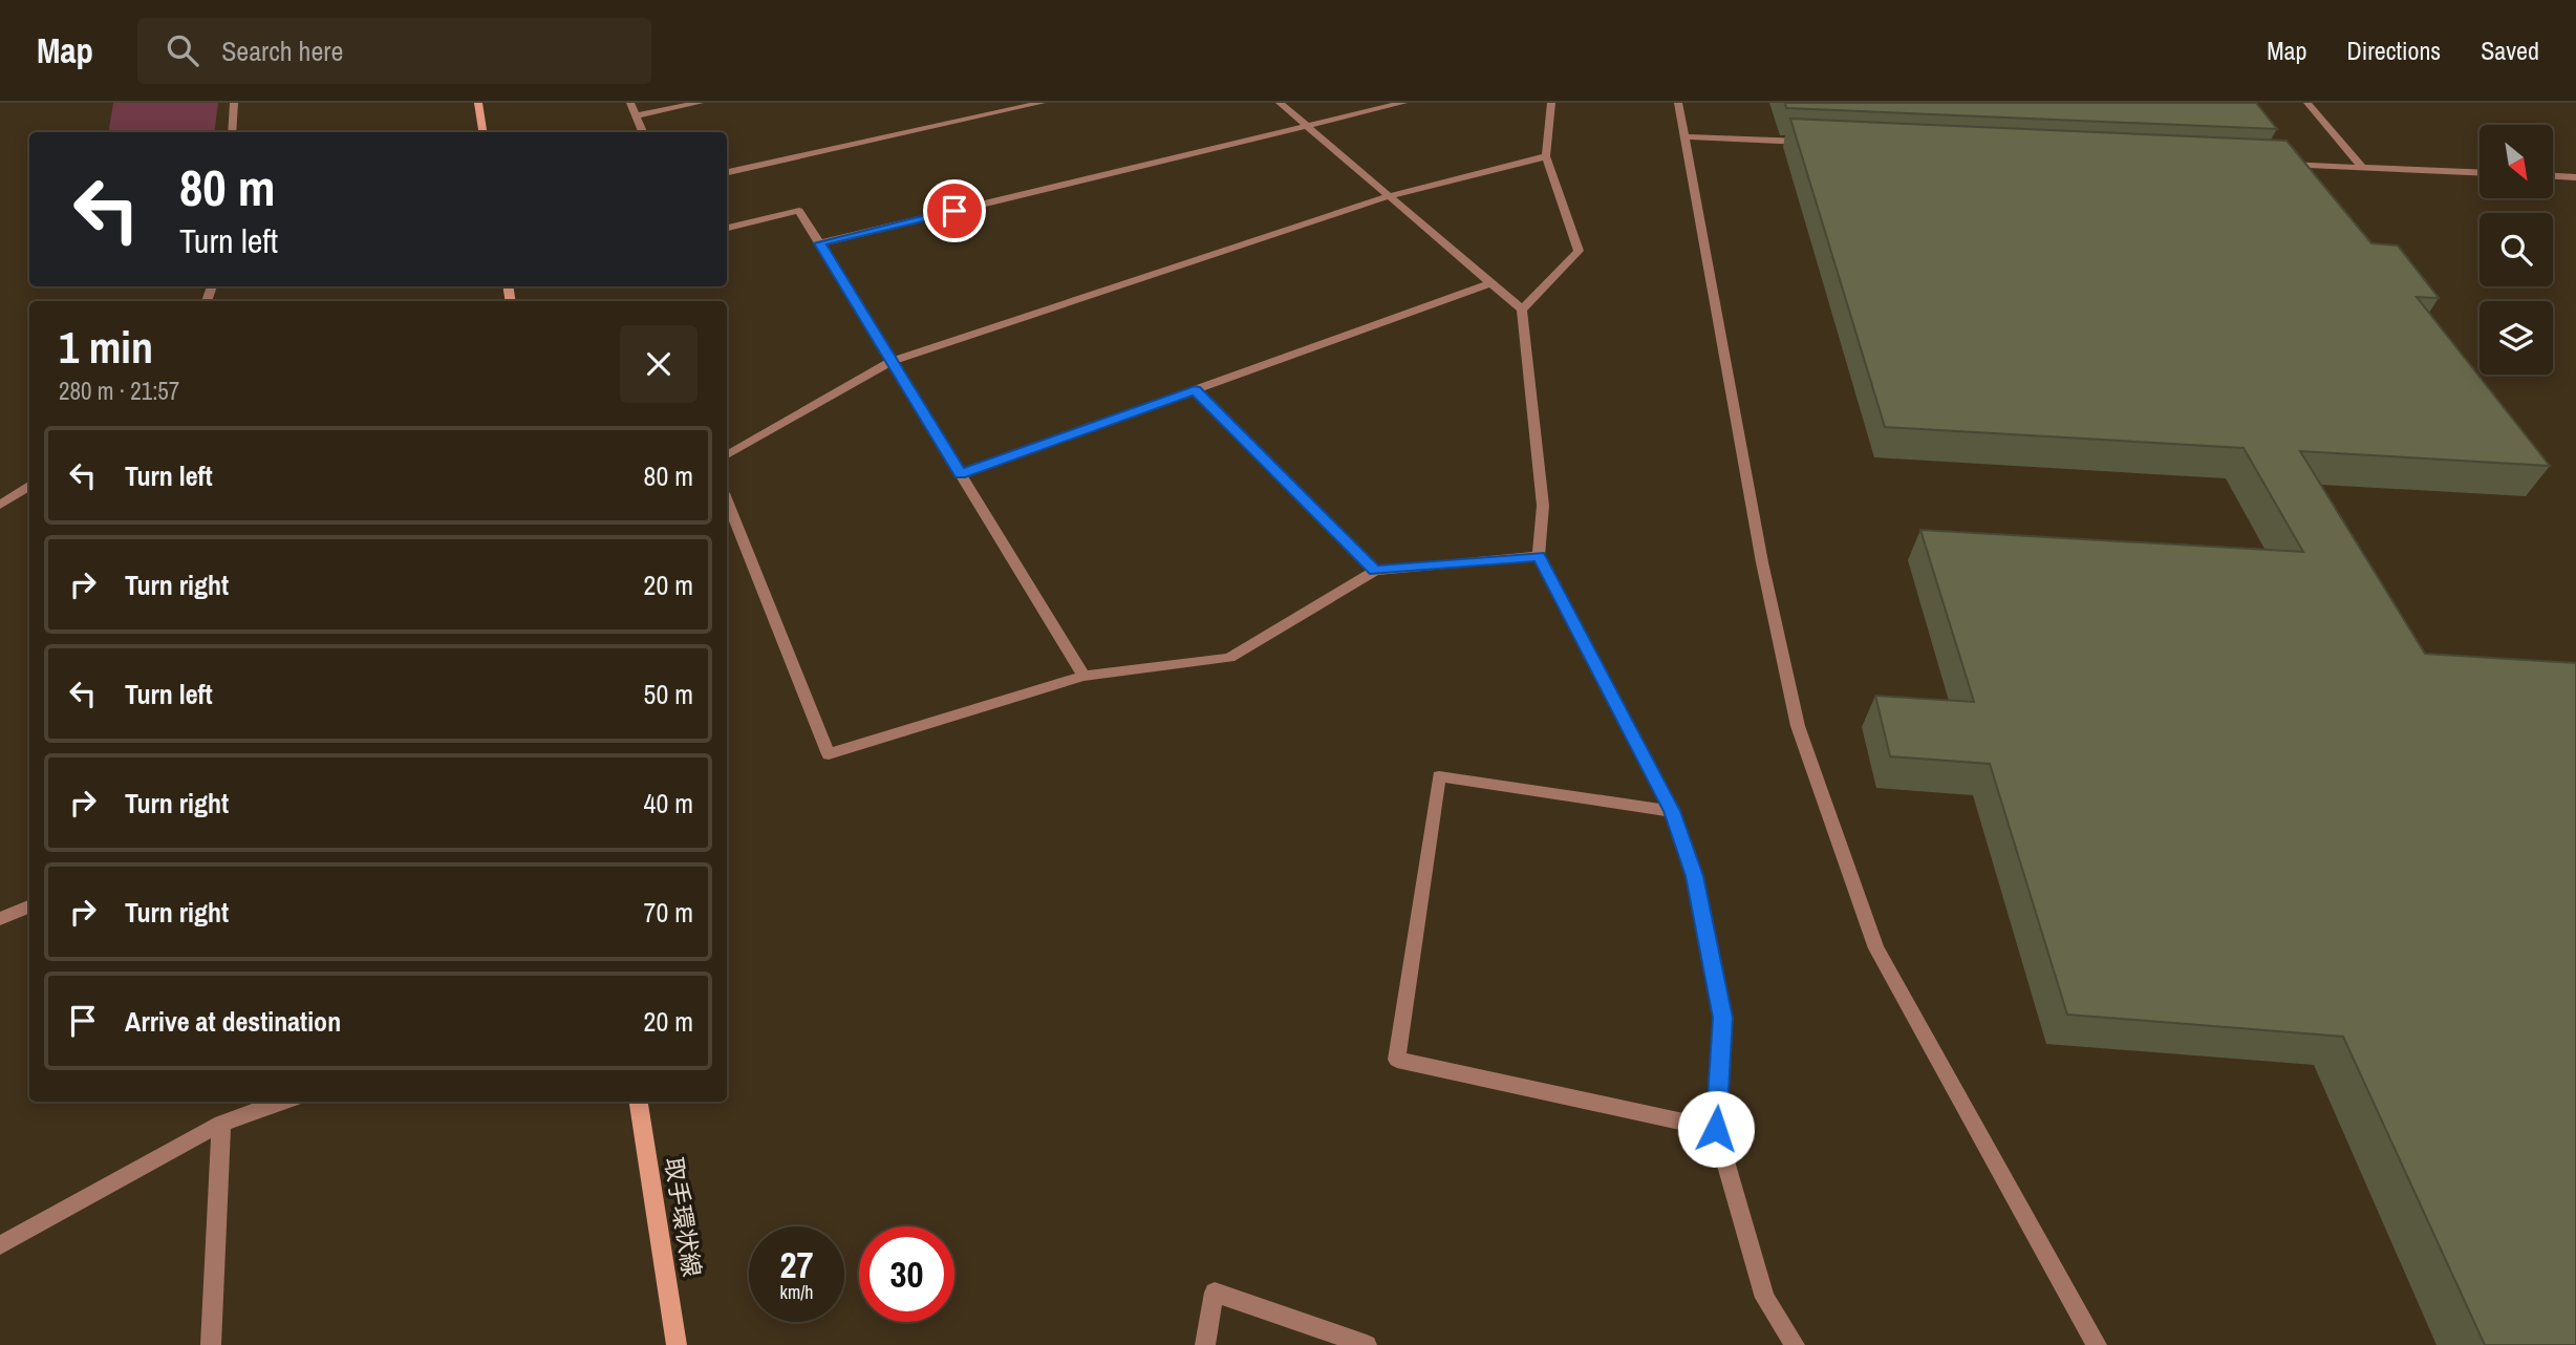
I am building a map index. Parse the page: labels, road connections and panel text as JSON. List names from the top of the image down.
{
  "streets": {
    "street": ["取手環状線"]
  },
  "north": "bottom right",
  "page": {
    "header": "Map",
    "search": "Search here",
    "nav": ["Map", "Directions", "Saved"],
    "turn": ["80 m", "Turn left"],
    "heading": ["1 min", "280 m · 21:57"],
    "list": [
      {
        "name": "Turn left",
        "value": "80 m"
      },
      {
        "name": "Turn right",
        "value": "20 m"
      },
      {
        "name": "Turn left",
        "value": "50 m"
      },
      {
        "name": "Turn right",
        "value": "40 m"
      },
      {
        "name": "Turn right",
        "value": "70 m"
      },
      {
        "name": "Arrive at destination",
        "value": "20 m"
      }
    ],
    "speed": "27 km/h",
    "limit": "30"
  }
}
